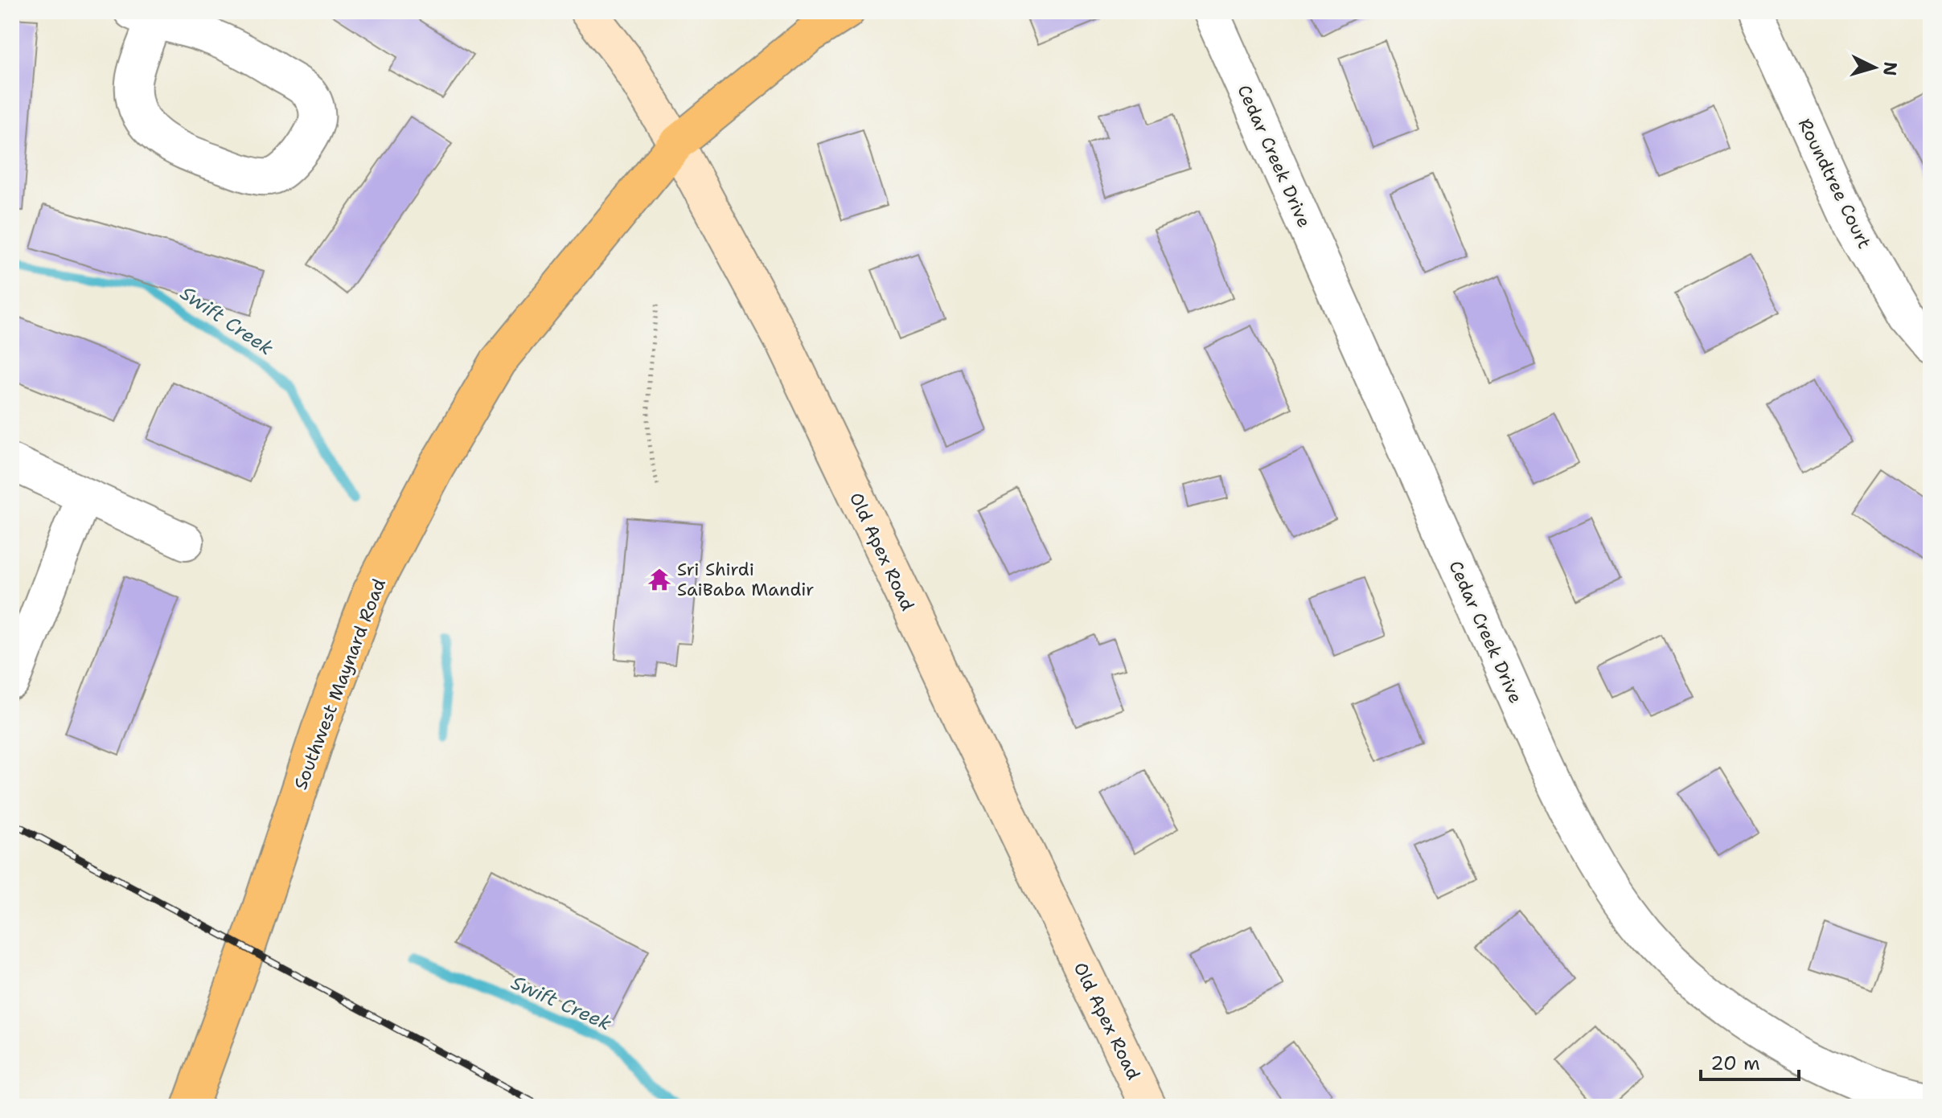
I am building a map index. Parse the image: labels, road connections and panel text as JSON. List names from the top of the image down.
{
  "streets": {
    "main road": ["Old Apex Road", "Southwest Maynard Road"],
    "street": ["Cedar Creek Drive", "Roundtree Court"]
  },
  "crossings": [
    ["Old Apex Road", "Southwest Maynard Road"]
  ],
  "water": ["Swift Creek"],
  "places": {
    "temple": ["Sri Shirdi SaiBaba Mandir"]
  },
  "scale_bar": "20 m",
  "north": "right"
}
